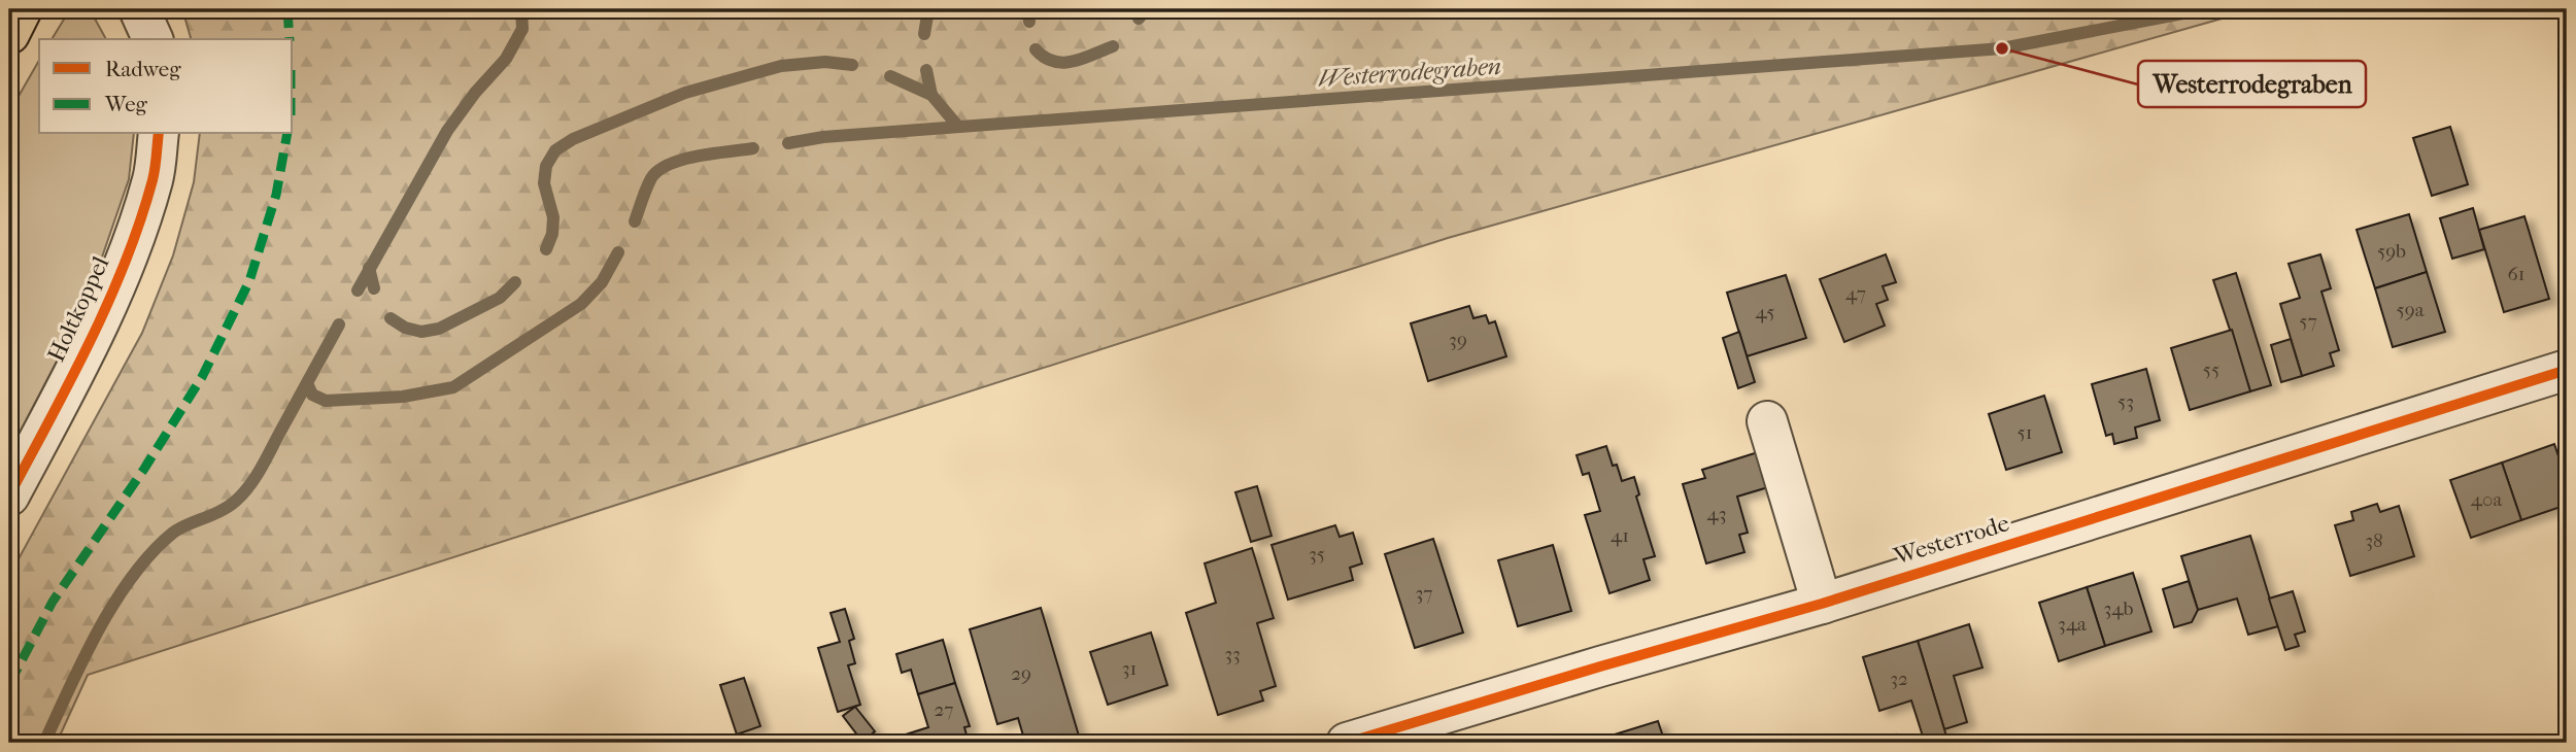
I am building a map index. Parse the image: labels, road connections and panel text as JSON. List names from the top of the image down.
{
  "streets": {
    "street": ["Holtkoppel", "Westerrode"]
  },
  "water": ["Westerrodegraben"],
  "places": ["Westerrodegraben"],
  "house_numbers": [
    "59b",
    "61",
    "47",
    "59a",
    "45",
    "57",
    "39",
    "55",
    "53",
    "51",
    "40a",
    "43",
    "41",
    "38",
    "35",
    "37",
    "34b",
    "34a",
    "33",
    "31",
    "29",
    "32",
    "27"
  ],
  "legend": ["Radweg", "Weg"]
}
